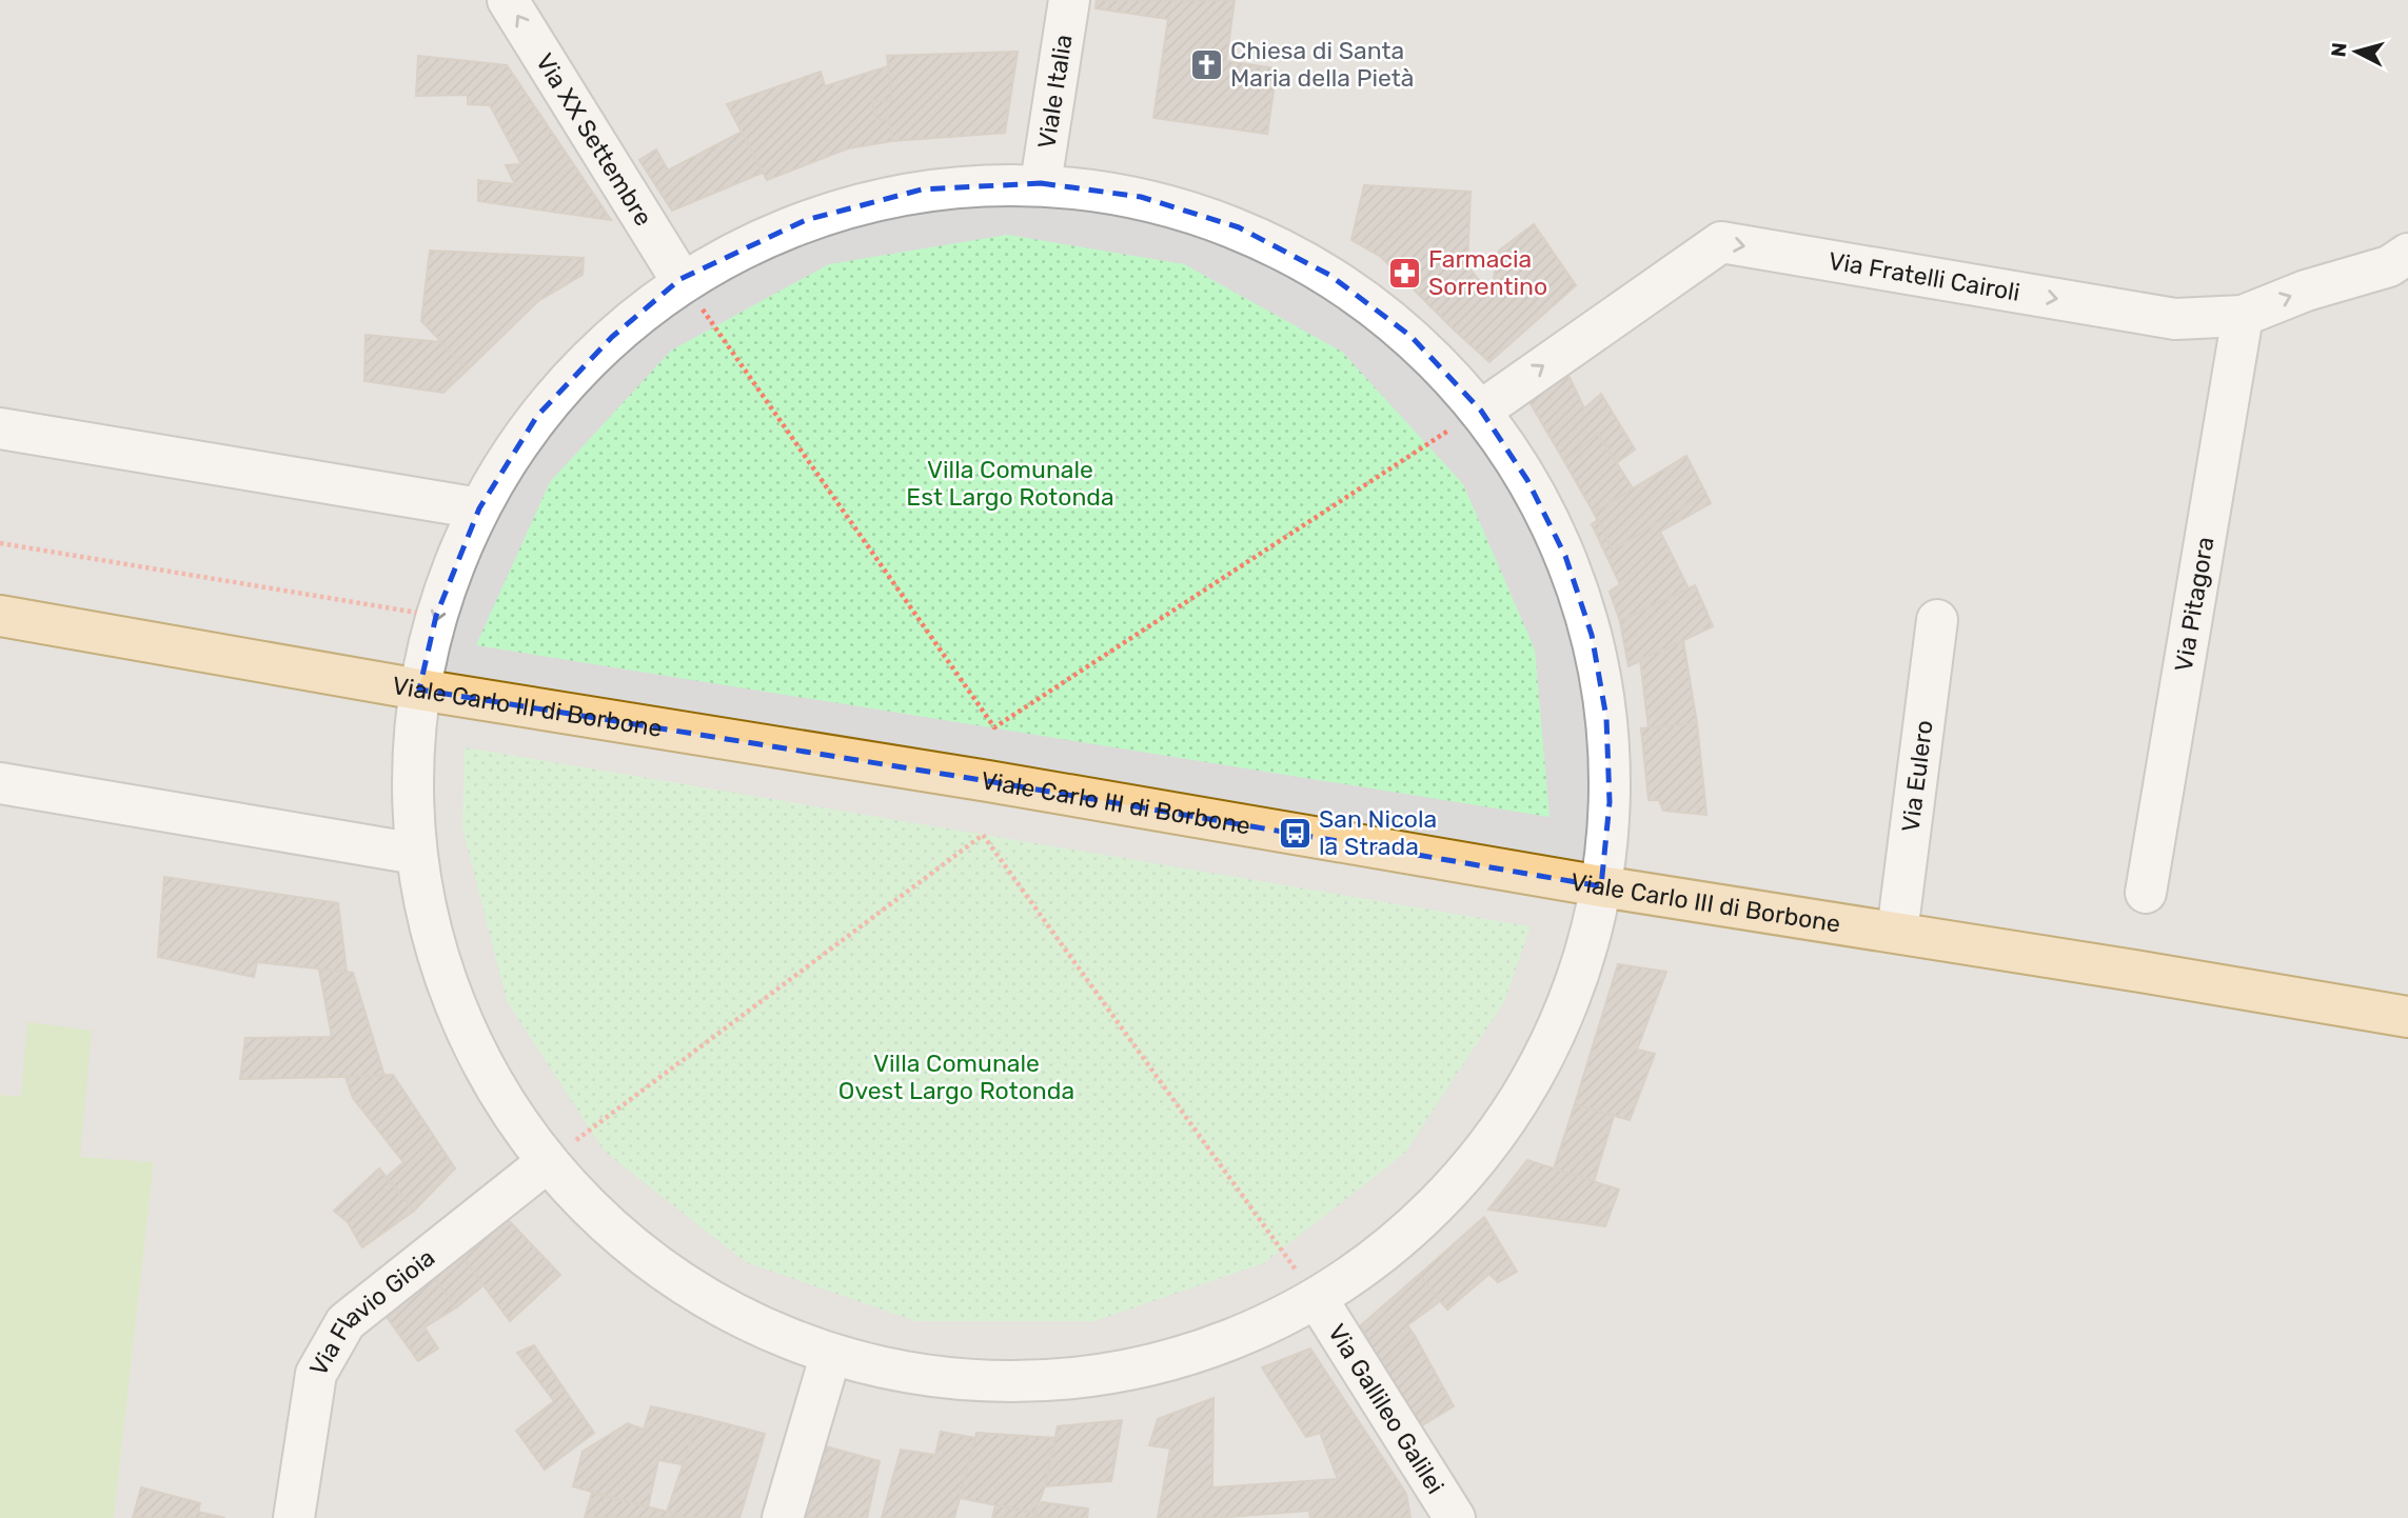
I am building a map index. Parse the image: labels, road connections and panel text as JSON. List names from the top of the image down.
{
  "streets": {
    "main road": ["Viale Carlo III di Borbone"],
    "street": [
      "Viale Italia",
      "Via XX Settembre",
      "Via Fratelli Cairoli",
      "Via Pitagora",
      "Via Eulero",
      "Via Flavio Gioia",
      "Via Gallileo Galilei"
    ]
  },
  "crossings": [
    ["Via Fratelli Cairoli", "Via Pitagora"],
    ["Viale Carlo III di Borbone", "Via Eulero"]
  ],
  "one_way": ["Via XX Settembre", "Via Fratelli Cairoli"],
  "parks": ["Villa Comunale Est Largo Rotonda", "Villa Comunale Ovest Largo Rotonda"],
  "places": {
    "church": ["Chiesa di Santa Maria della Pietà"],
    "pharmacy": ["Farmacia Sorrentino"],
    "bus stop": ["San Nicola la Strada"]
  },
  "north": "left"
}
